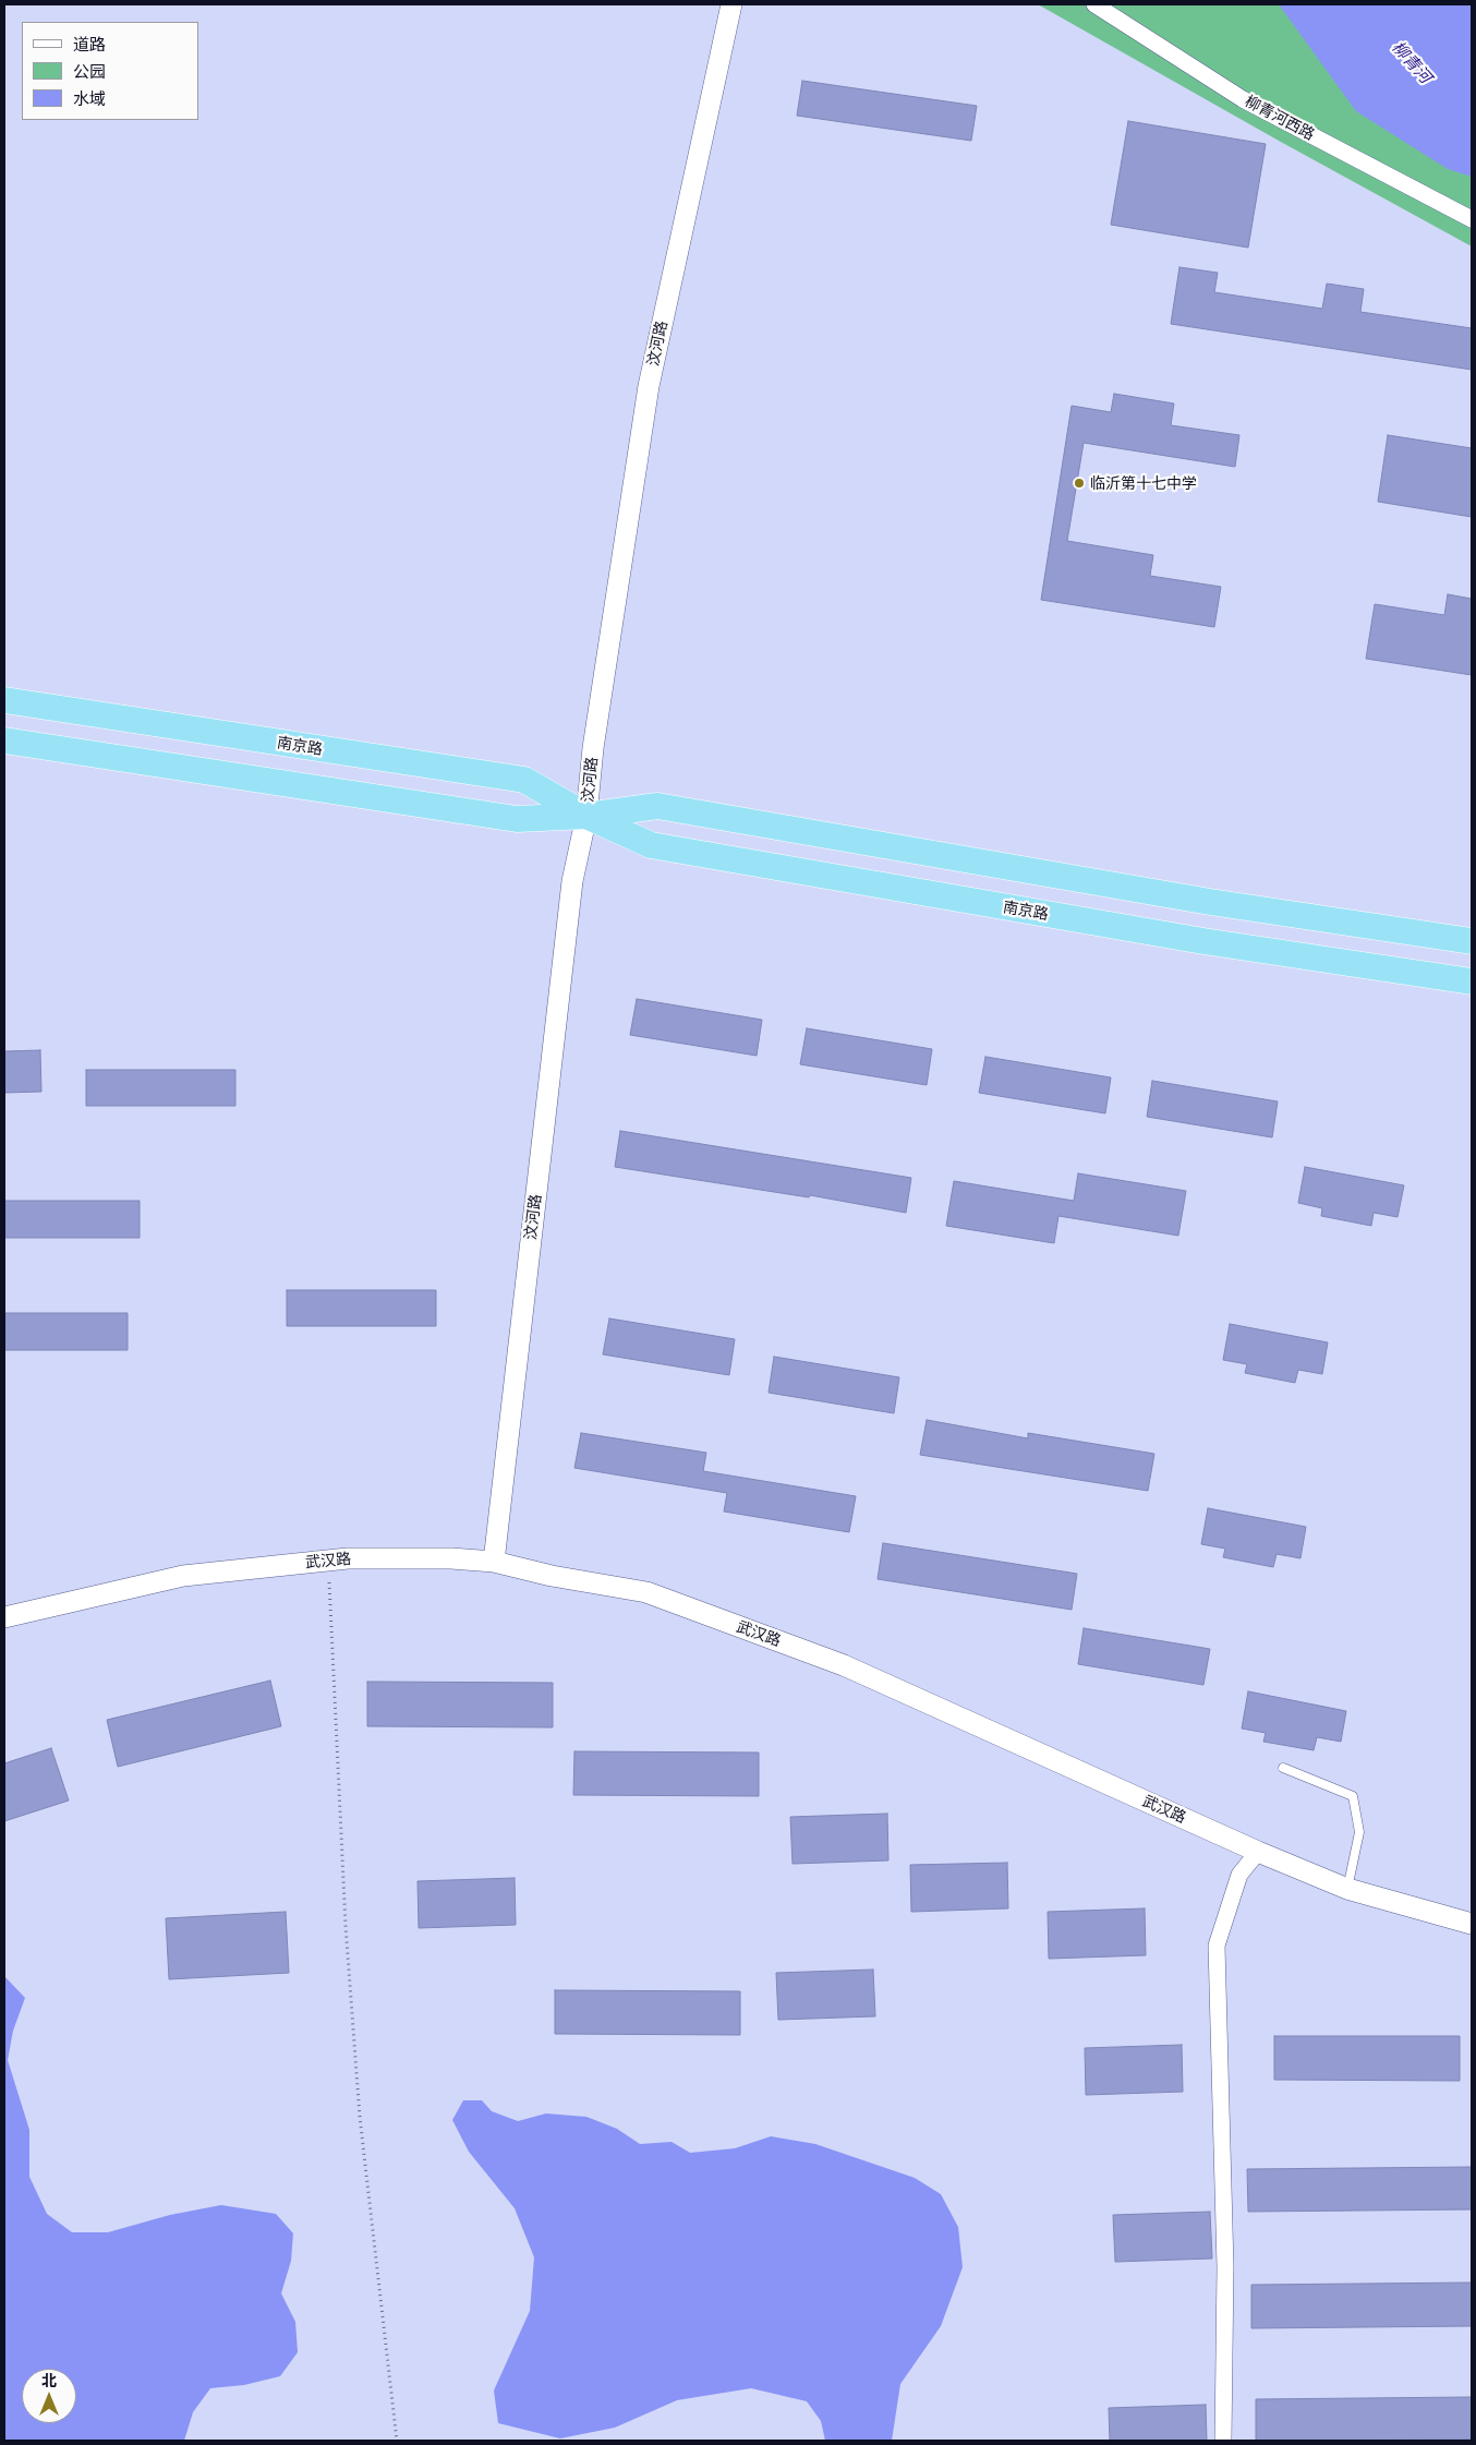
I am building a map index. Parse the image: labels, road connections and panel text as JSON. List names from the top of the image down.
{
  "streets": {
    "highway": ["南京路"],
    "street": ["柳青河西路", "汶河路", "武汉路"]
  },
  "crossings": [
    ["汶河路", "南京路"],
    ["汶河路", "武汉路"]
  ],
  "water": ["柳青河"],
  "places": ["临沂第十七中学"],
  "legend": ["道路", "公园", "水域"],
  "north": "top"
}
